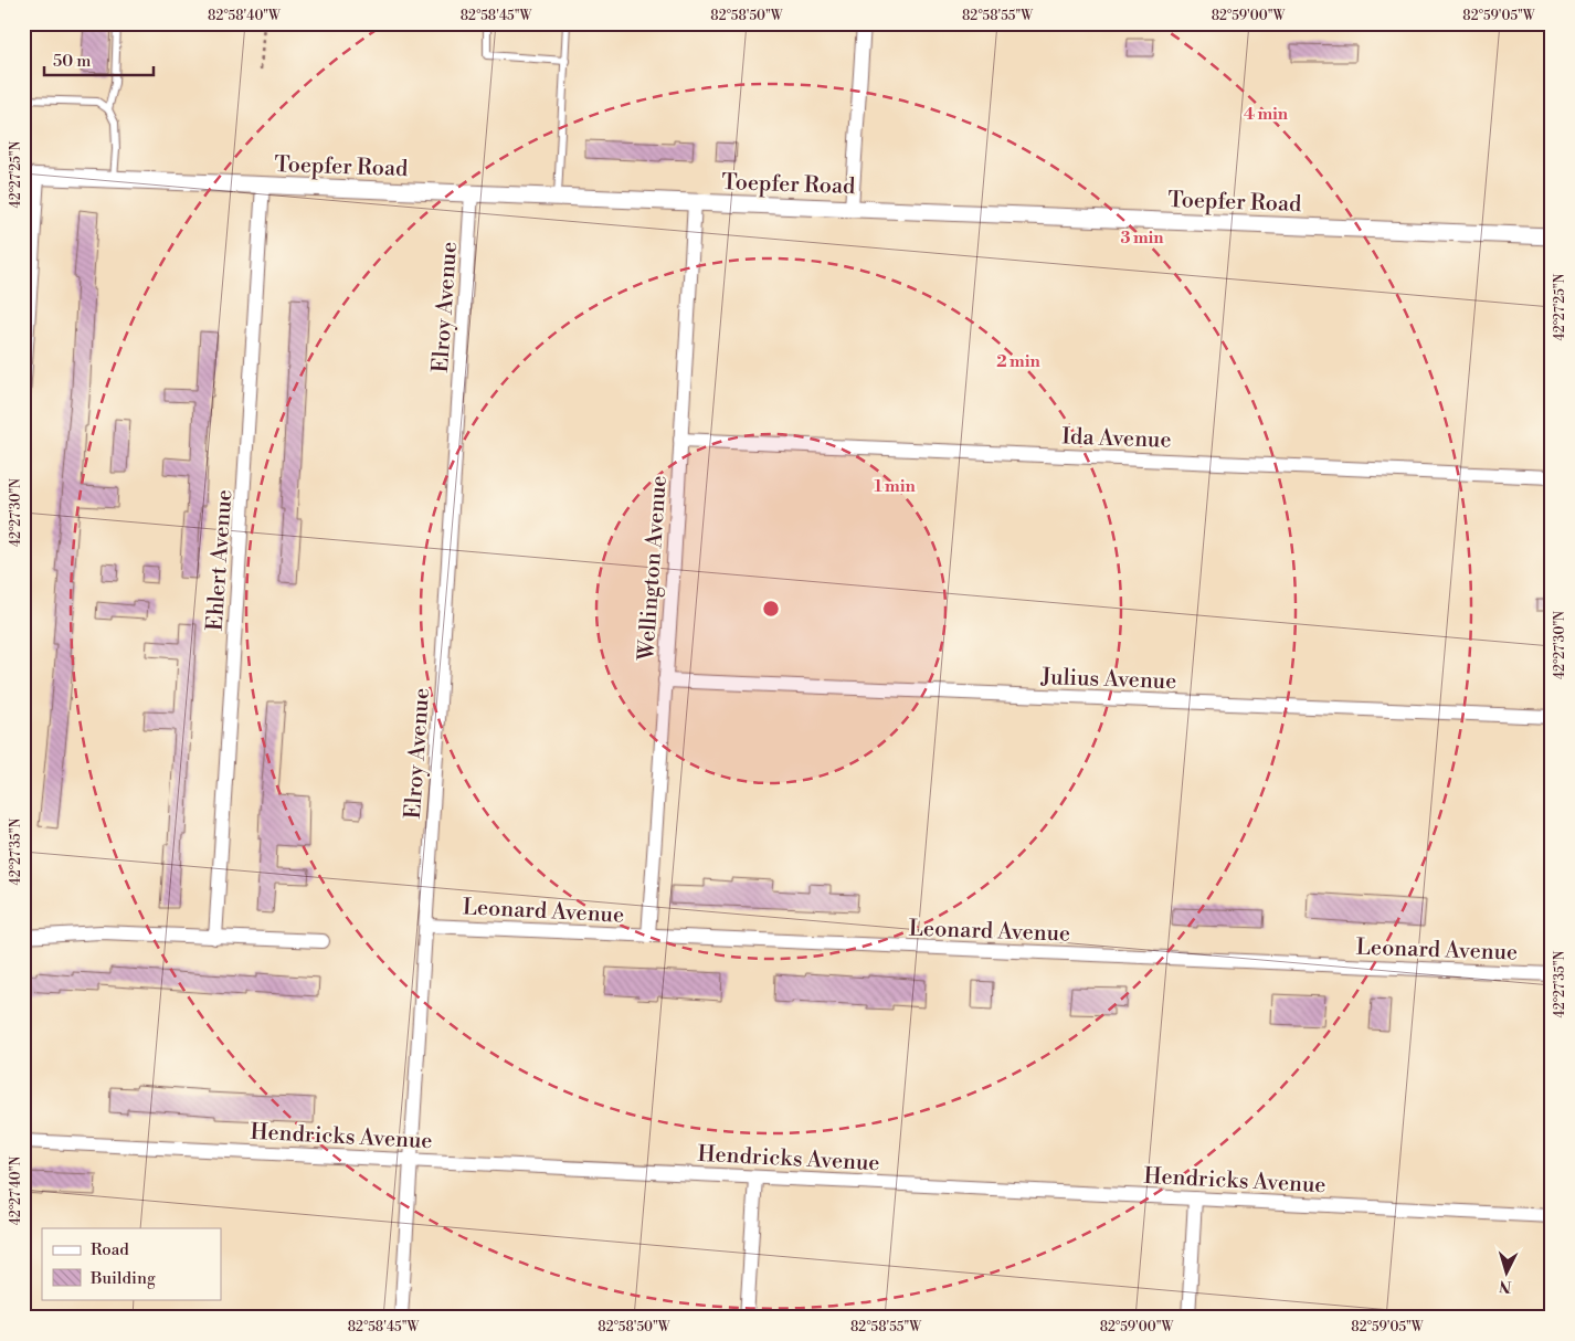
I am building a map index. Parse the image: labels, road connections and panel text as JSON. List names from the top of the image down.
{
  "streets": {
    "street": [
      "Toepfer Road",
      "Elroy Avenue",
      "Ida Avenue",
      "Ehlert Avenue",
      "Wellington Avenue",
      "Julius Avenue",
      "Leonard Avenue",
      "Hendricks Avenue"
    ]
  },
  "crossings": [
    ["Toepfer Road", "Elroy Avenue"],
    ["Toepfer Road", "Ehlert Avenue"],
    ["Toepfer Road", "Wellington Avenue"],
    ["Elroy Avenue", "Leonard Avenue"],
    ["Elroy Avenue", "Hendricks Avenue"],
    ["Ida Avenue", "Wellington Avenue"],
    ["Wellington Avenue", "Julius Avenue"],
    ["Wellington Avenue", "Leonard Avenue"]
  ],
  "legend": ["Road", "Building"],
  "scale_bar": "50 m",
  "north": "bottom",
  "coordinates": [
    "82°58'40\"W",
    "82°58'45\"W",
    "82°58'50\"W",
    "82°58'55\"W",
    "82°59'00\"W",
    "82°59'05\"W",
    "42°27'25\"N",
    "42°27'30\"N",
    "42°27'35\"N",
    "42°27'40\"N"
  ],
  "rings": [
    "4 min",
    "3 min",
    "2 min",
    "1 min"
  ]
}
